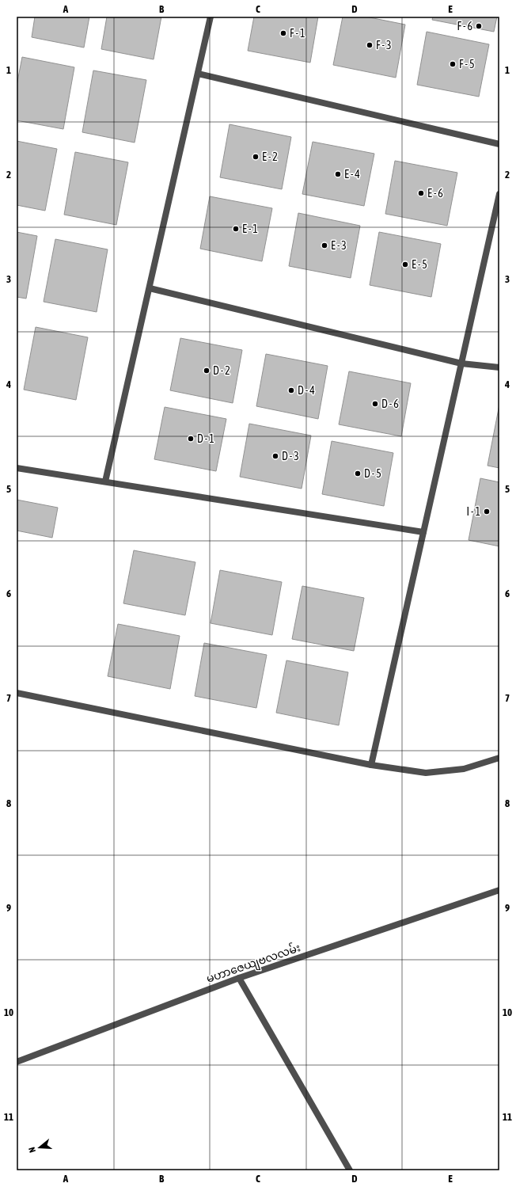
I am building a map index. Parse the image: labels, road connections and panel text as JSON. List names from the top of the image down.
{
  "streets": {
    "street": ["မဟာဇေယျဗလလမ်း"]
  },
  "places": [
    "F - 6",
    "F - 1",
    "F - 3",
    "F - 5",
    "E - 2",
    "E - 4",
    "E - 6",
    "E - 1",
    "E - 3",
    "E - 5",
    "D - 2",
    "D - 4",
    "D - 6",
    "D - 1",
    "D - 3",
    "D - 5",
    "I - 1"
  ],
  "north": "left",
  "grid": {
    "columns": [
      "A",
      "B",
      "C",
      "D",
      "E"
    ],
    "rows": [
      "1",
      "2",
      "3",
      "4",
      "5",
      "6",
      "7",
      "8",
      "9",
      "10",
      "11"
    ]
  }
}
